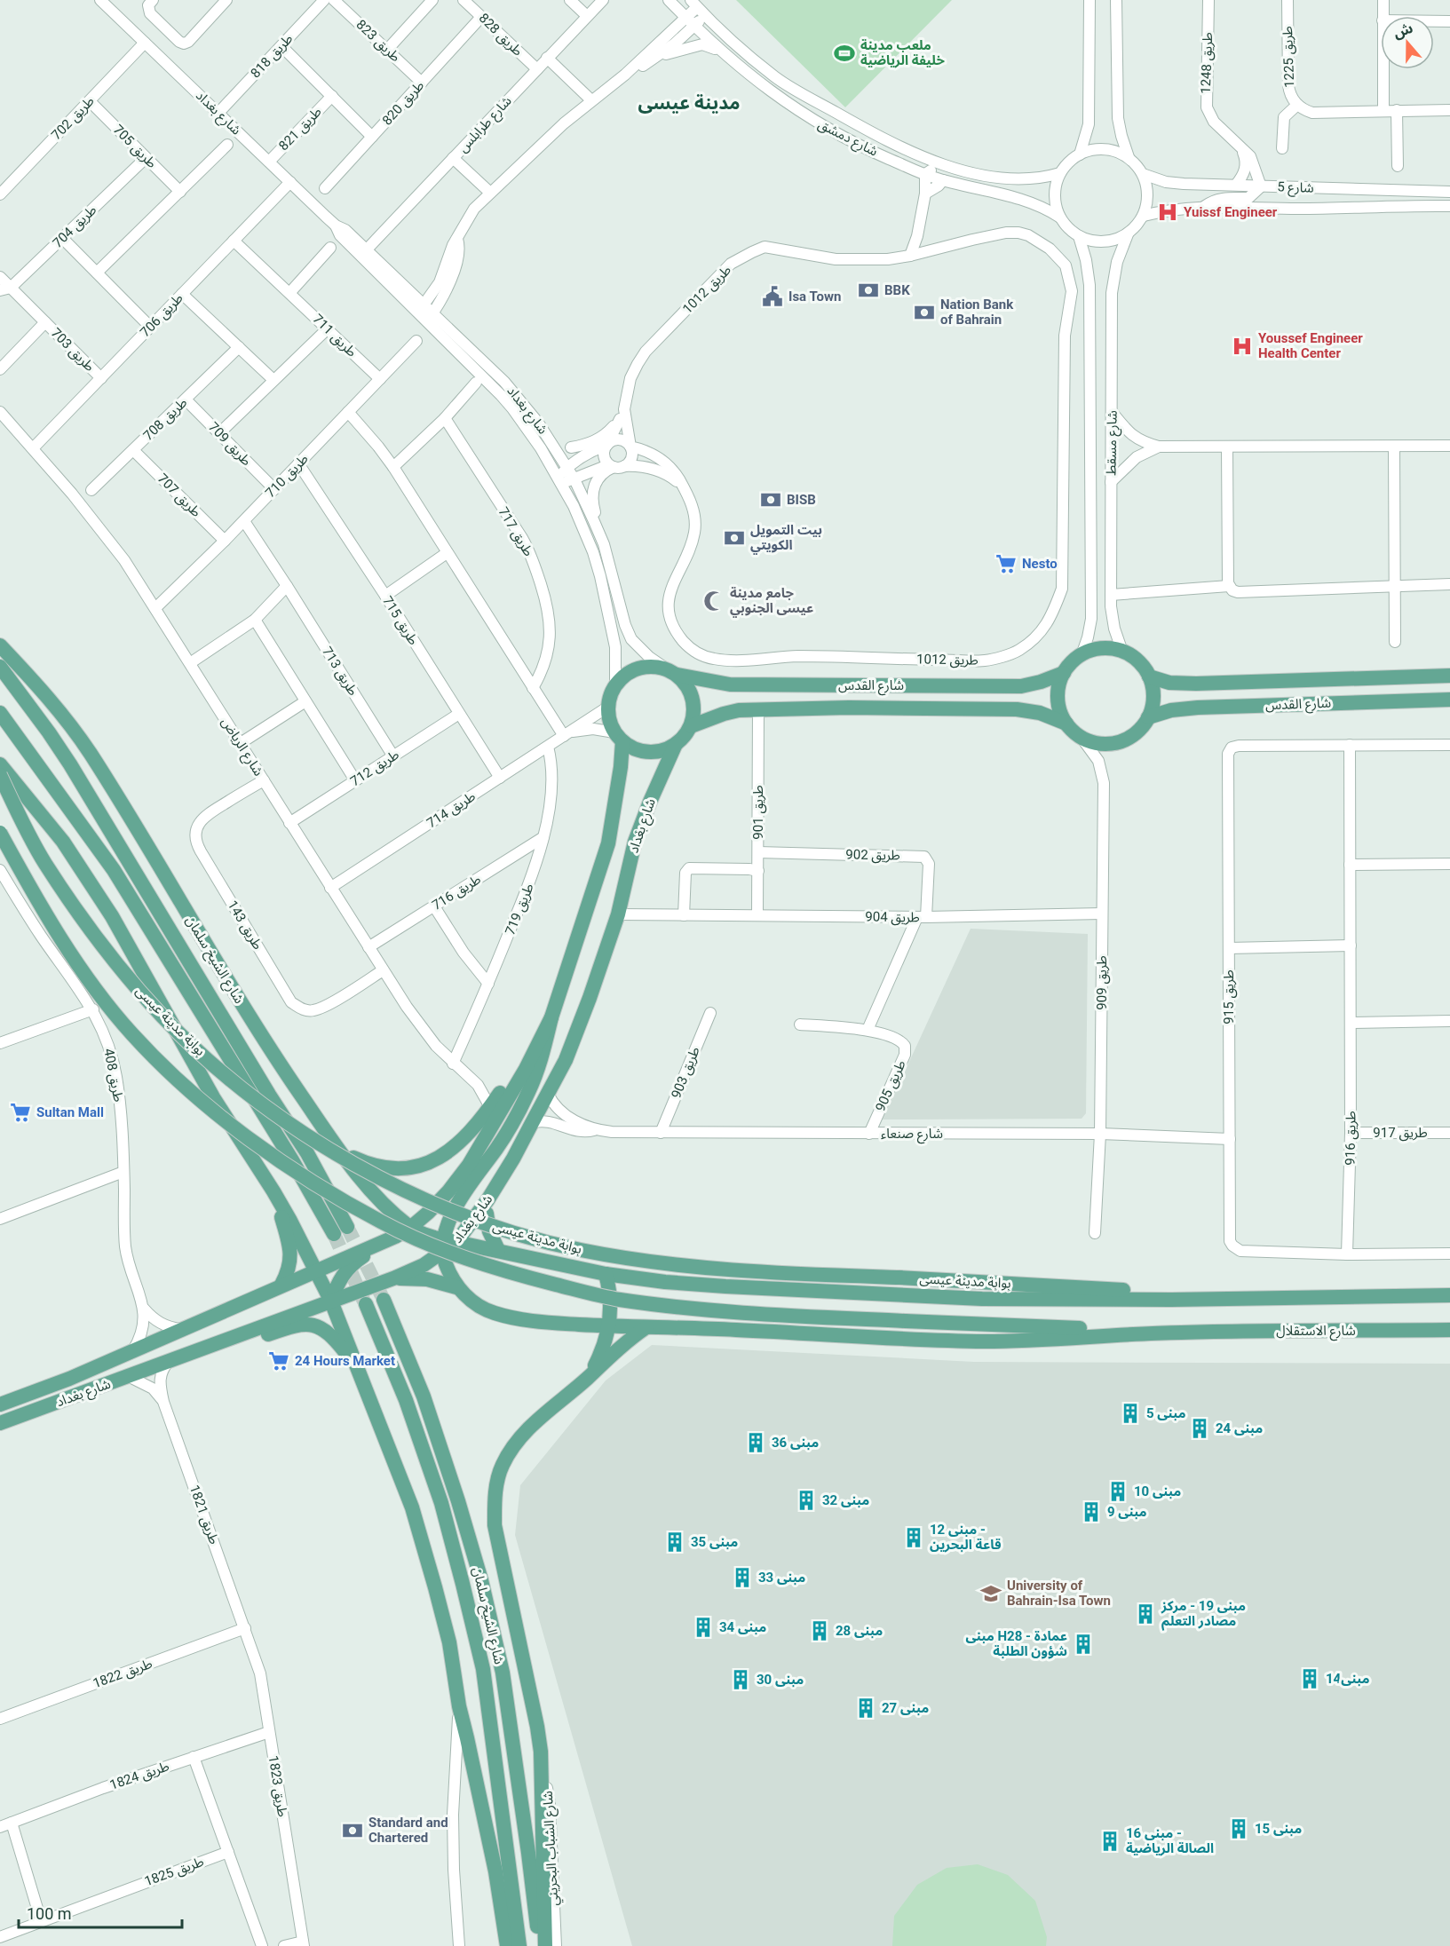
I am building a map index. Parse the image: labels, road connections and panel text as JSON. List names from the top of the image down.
{
  "streets": {
    "main road": [
      "شارع بغداد",
      "شارع القدس",
      "شارع الشيخ سلمان",
      "بوابة مدينة عيسى",
      "شارع الاستقلال"
    ],
    "street": [
      "طريق 828",
      "طريق 823",
      "طريق 818",
      "طريق 1225",
      "طريق 1248",
      "طريق 820",
      "طريق 702",
      "شارع طرابلس",
      "طريق 821",
      "شارع دمشق",
      "طريق 705",
      "شارع 5",
      "طريق 704",
      "طريق 1012",
      "طريق 706",
      "طريق 711",
      "طريق 703",
      "طريق 708",
      "شارع مسقط",
      "طريق 709",
      "طريق 710",
      "طريق 707",
      "طريق 717",
      "طريق 715",
      "طريق 713",
      "شارع الرياض",
      "طريق 712",
      "طريق 714",
      "طريق 901",
      "طريق 902",
      "طريق 716",
      "طريق 719",
      "طريق 904",
      "طريق 143",
      "طريق 909",
      "طريق 915",
      "طريق 903",
      "طريق 408",
      "طريق 905",
      "طريق 917",
      "شارع صنعاء",
      "طريق 916",
      "طريق 1821",
      "طريق 1822",
      "طريق 1824",
      "طريق 1823",
      "شارع الشباب البحريني",
      "طريق 1825"
    ]
  },
  "crossings": [
    ["طريق 828", "طريق 820"],
    ["طريق 828", "شارع طرابلس"],
    ["طريق 823", "طريق 820"],
    ["طريق 818", "شارع بغداد"],
    ["طريق 818", "طريق 821"],
    ["طريق 1248", "شارع 5"],
    ["طريق 820", "طريق 821"],
    ["شارع بغداد", "طريق 702"],
    ["شارع بغداد", "شارع طرابلس"],
    ["شارع بغداد", "طريق 821"],
    ["شارع بغداد", "طريق 706"],
    ["شارع بغداد", "شارع القدس"],
    ["شارع بغداد", "طريق 714"],
    ["شارع بغداد", "طريق 904"],
    ["شارع بغداد", "شارع الشيخ سلمان"],
    ["شارع بغداد", "طريق 408"],
    ["شارع بغداد", "شارع صنعاء"],
    ["شارع بغداد", "طريق 1821"],
    ["طريق 702", "طريق 705"],
    ["شارع دمشق", "شارع 5"],
    ["شارع دمشق", "شارع مسقط"],
    ["طريق 705", "طريق 704"],
    ["شارع 5", "شارع مسقط"],
    ["طريق 704", "طريق 703"],
    ["طريق 706", "طريق 711"],
    ["طريق 706", "طريق 703"],
    ["طريق 706", "شارع الرياض"],
    ["طريق 711", "طريق 710"],
    ["طريق 708", "طريق 709"],
    ["طريق 708", "طريق 707"],
    ["شارع مسقط", "شارع القدس"],
    ["شارع مسقط", "طريق 909"],
    ["طريق 709", "طريق 710"],
    ["طريق 710", "طريق 707"],
    ["طريق 710", "طريق 715"],
    ["طريق 710", "طريق 713"],
    ["طريق 710", "شارع الرياض"],
    ["طريق 715", "طريق 712"],
    ["طريق 715", "طريق 714"],
    ["طريق 713", "طريق 712"],
    ["شارع القدس", "طريق 714"],
    ["شارع القدس", "طريق 901"],
    ["شارع القدس", "طريق 909"],
    ["شارع الرياض", "طريق 712"],
    ["شارع الرياض", "طريق 714"],
    ["شارع الرياض", "طريق 716"],
    ["شارع الرياض", "طريق 719"],
    ["شارع الرياض", "طريق 143"],
    ["طريق 714", "طريق 719"],
    ["طريق 901", "طريق 902"],
    ["طريق 901", "طريق 904"],
    ["طريق 902", "طريق 904"],
    ["طريق 716", "طريق 719"],
    ["طريق 904", "طريق 909"],
    ["شارع الشيخ سلمان", "بوابة مدينة عيسى"],
    ["طريق 909", "شارع صنعاء"],
    ["طريق 915", "شارع صنعاء"],
    ["طريق 915", "طريق 916"],
    ["طريق 903", "شارع صنعاء"],
    ["طريق 905", "شارع صنعاء"],
    ["طريق 917", "طريق 916"],
    ["طريق 1821", "طريق 1822"],
    ["طريق 1821", "طريق 1823"],
    ["طريق 1822", "طريق 1823"],
    ["طريق 1824", "طريق 1823"]
  ],
  "districts": ["مدينة عيسى"],
  "places": {
    "sports": ["ملعب مدينة خليفة الرياضية"],
    "hospital": ["Yuissf Engineer", "Youssef Engineer Health Center"],
    "bank": [
      "BBK",
      "Nation Bank of Bahrain",
      "BISB",
      "بيت التمويل الكويتي",
      "Standard and Chartered"
    ],
    "public building": ["Isa Town"],
    "supermarket": ["Nesto", "Sultan Mall", "24 Hours Market"],
    "mosque": ["جامع مدينة عيسى الجنوبي"],
    "building": [
      "مبنى 5",
      "مبنى 24",
      "مبنى 36",
      "مبنى 10",
      "مبنى 32",
      "مبنى 9",
      "مبنى 12 - قاعة البحرين",
      "مبنى 35",
      "مبنى 33",
      "مبنى 19 - مركز مصادر التعلم",
      "مبنى 34",
      "مبنى 28",
      "مبنى H28 - عمادة شؤون الطلبة",
      "مبنى14",
      "مبنى 30",
      "مبنى 27",
      "مبنى 15",
      "مبنى 16 - الصالة الرياضية"
    ],
    "school or university": ["University of Bahrain-Isa Town"]
  },
  "scale_bar": "100 m",
  "north": "top"
}
